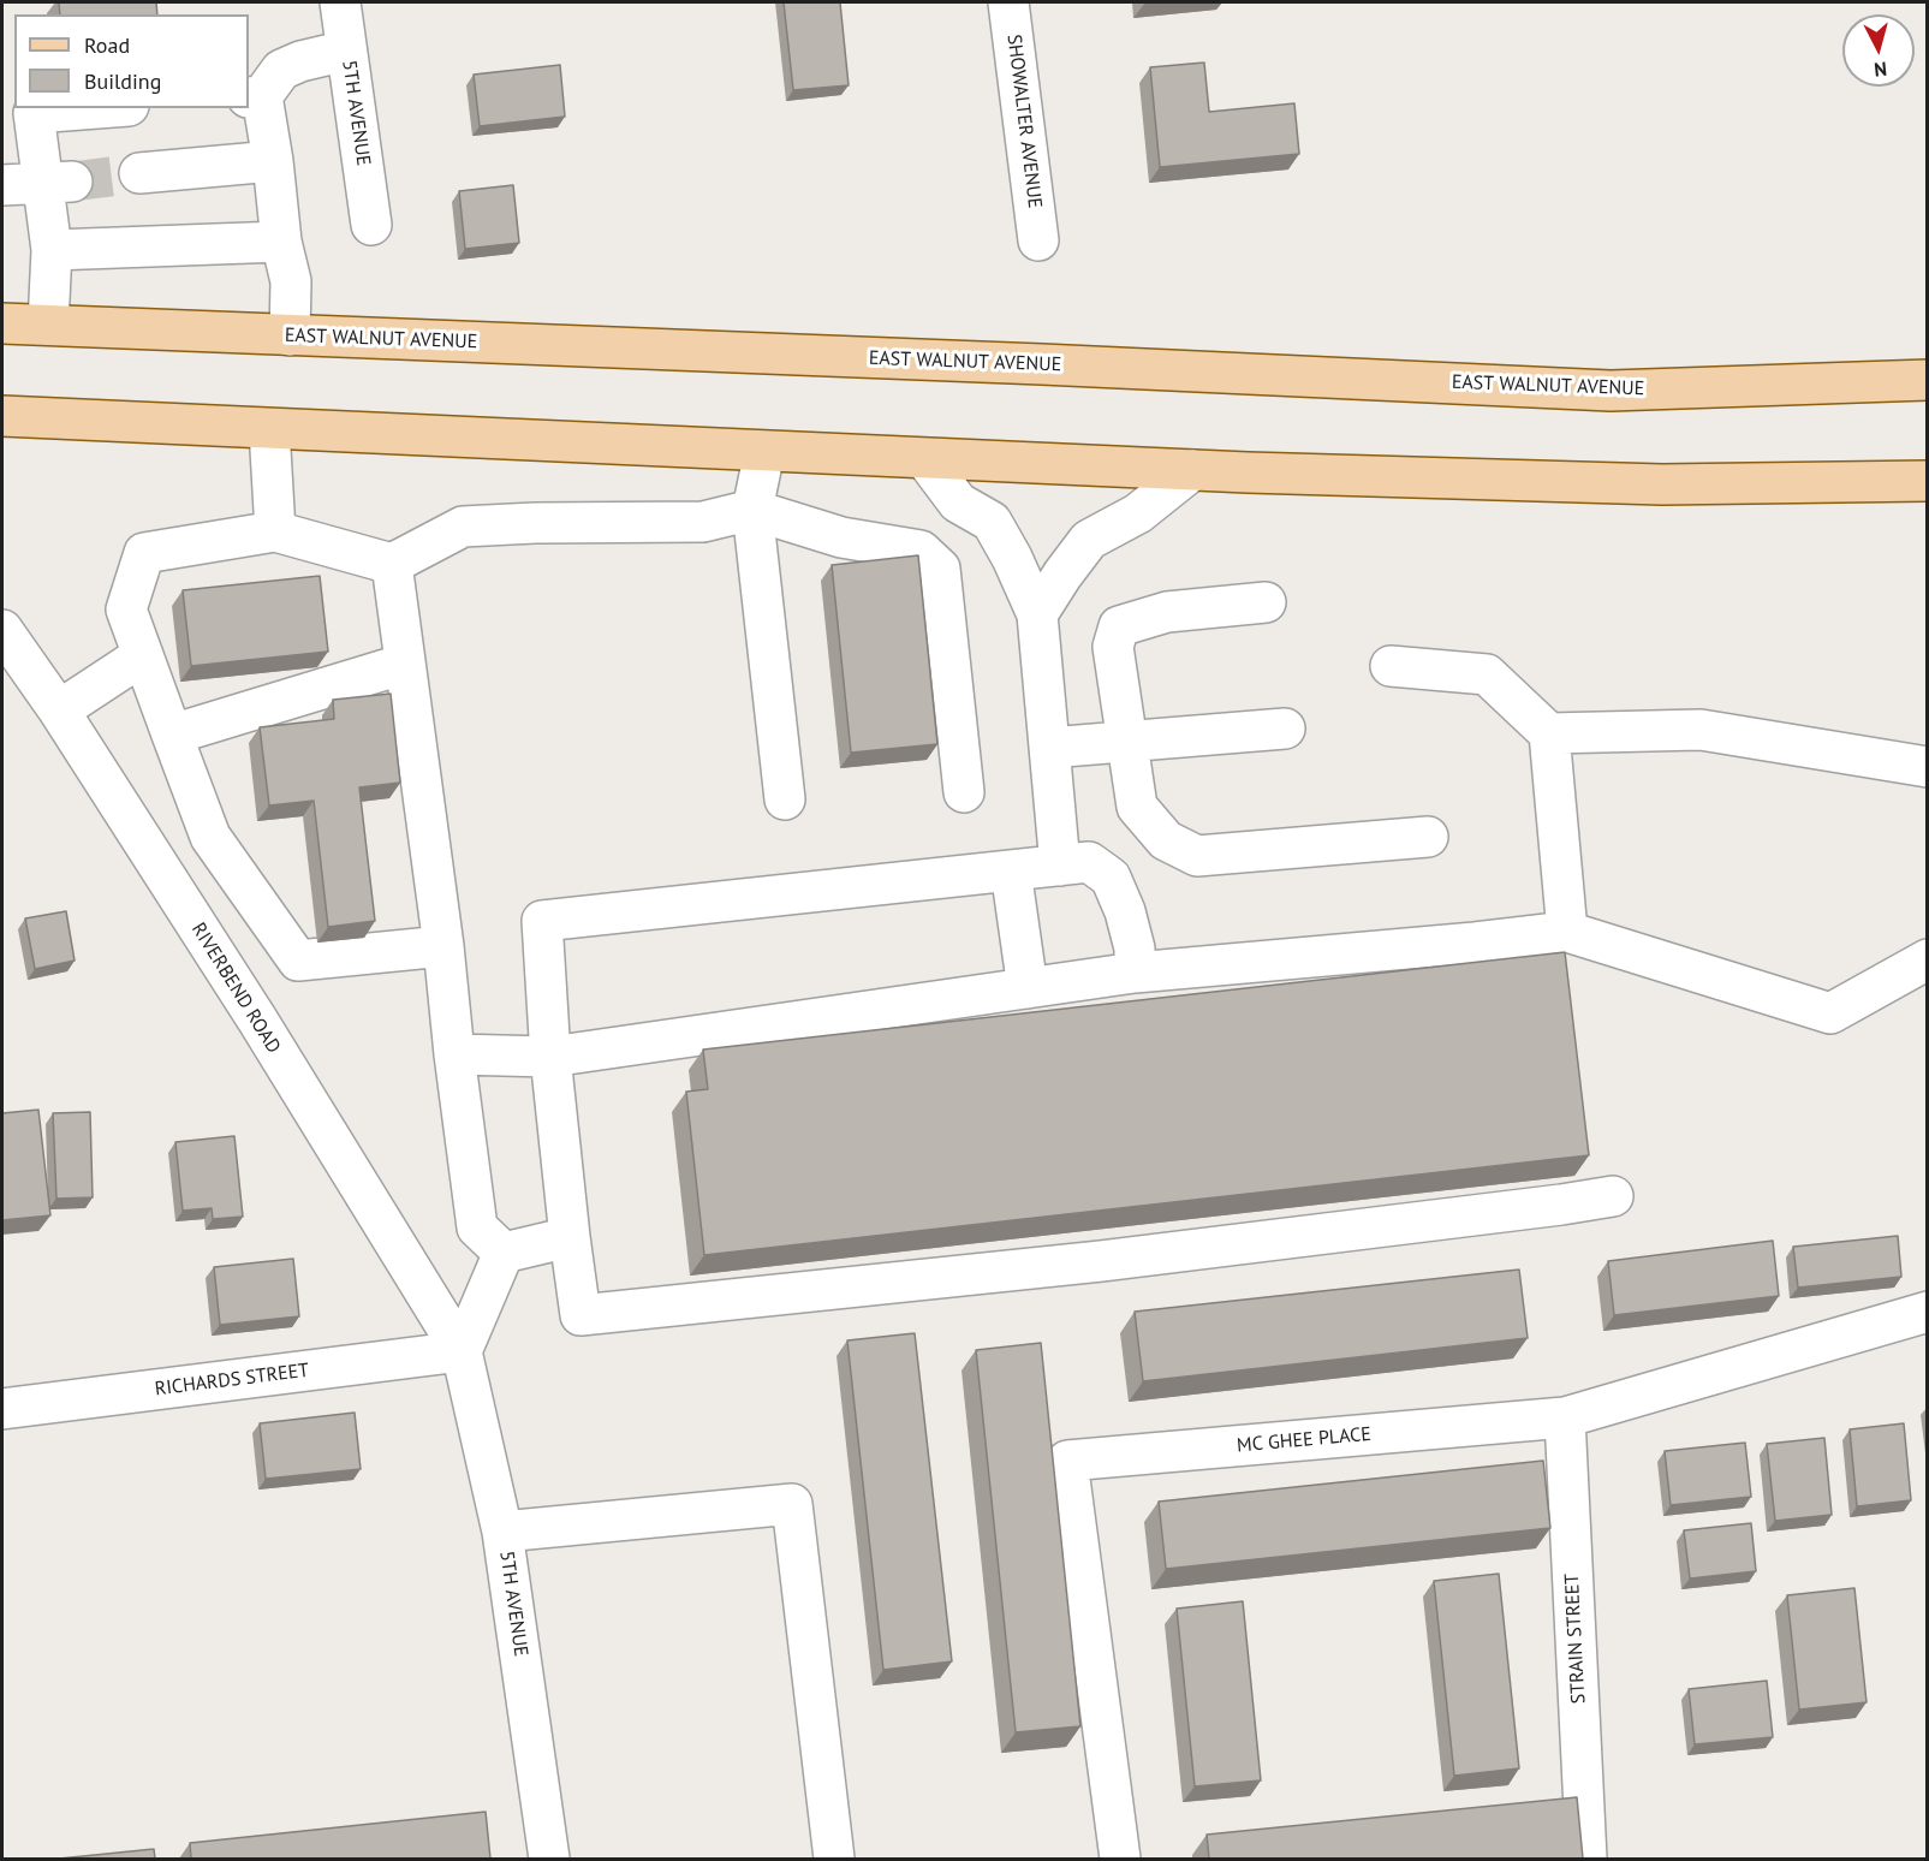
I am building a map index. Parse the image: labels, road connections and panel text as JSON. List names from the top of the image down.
{
  "streets": {
    "main road": ["EAST WALNUT AVENUE"],
    "street": [
      "5TH AVENUE",
      "SHOWALTER AVENUE",
      "RIVERBEND ROAD",
      "RICHARDS STREET",
      "MC GHEE PLACE",
      "STRAIN STREET"
    ]
  },
  "crossings": [
    ["5TH AVENUE", "RIVERBEND ROAD"],
    ["5TH AVENUE", "RICHARDS STREET"],
    ["RIVERBEND ROAD", "RICHARDS STREET"],
    ["MC GHEE PLACE", "STRAIN STREET"]
  ],
  "legend": ["Road", "Building"],
  "north": "bottom"
}
